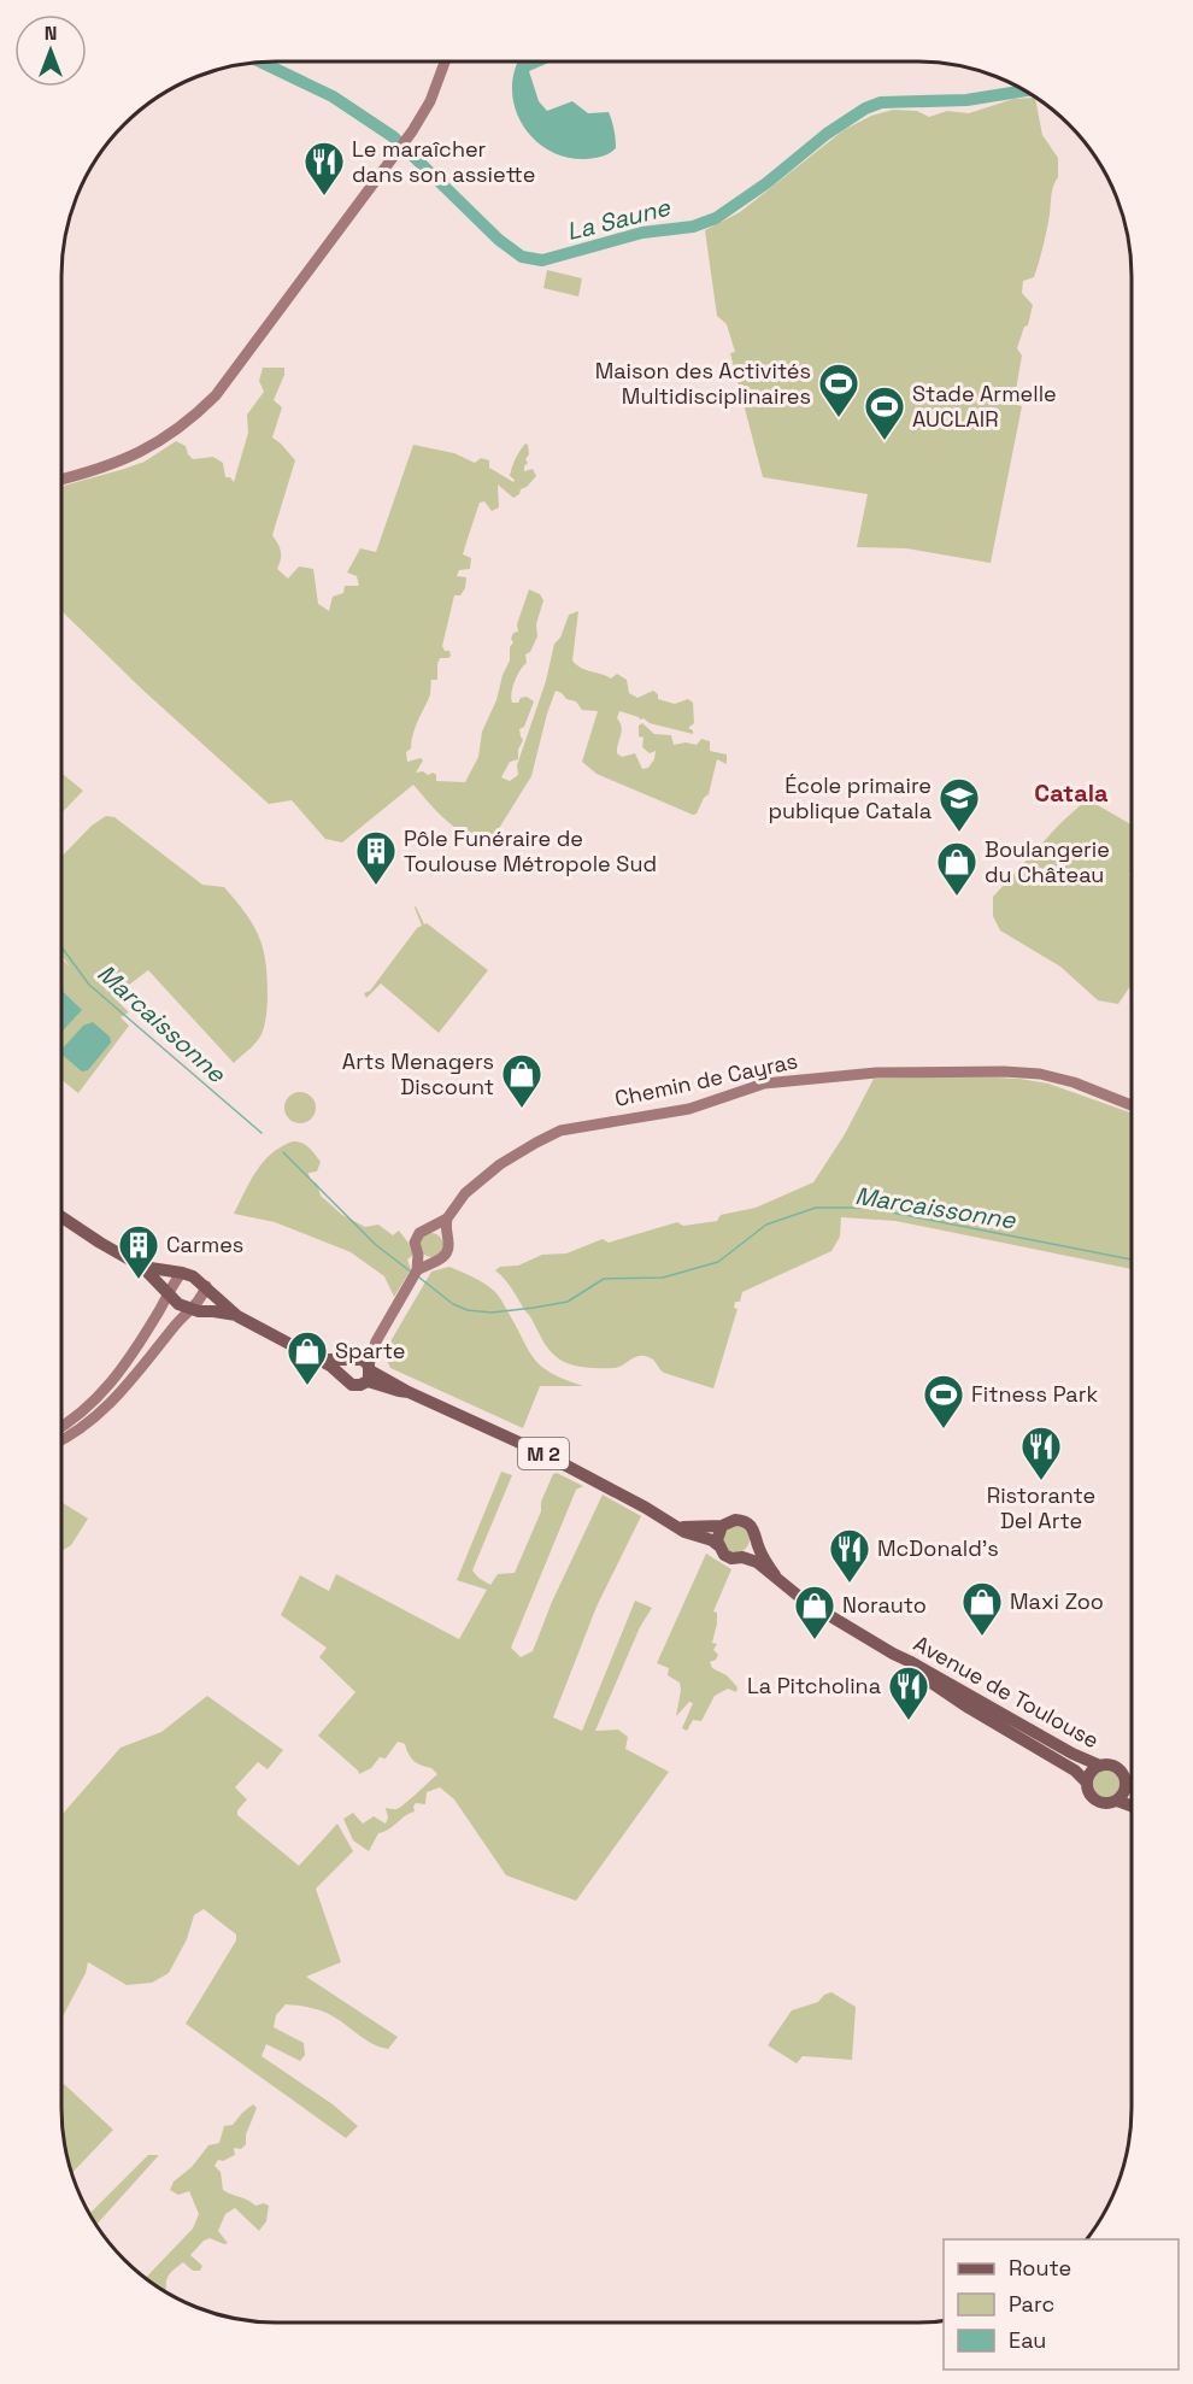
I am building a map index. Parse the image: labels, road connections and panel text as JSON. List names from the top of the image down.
{
  "streets": {
    "main road": ["M 2", "Avenue de Toulouse"],
    "street": ["Chemin de Cayras"]
  },
  "crossings": [
    ["Chemin de Cayras", "M 2"]
  ],
  "districts": ["Catala"],
  "water": ["La Saune", "Marcaissonne"],
  "places": {
    "restaurant": [
      "Le maraîcher dans son assiette",
      "Ristorante Del Arte",
      "McDonald's",
      "La Pitcholina"
    ],
    "sports": ["Maison des Activités Multidisciplinaires", "Stade Armelle AUCLAIR", "Fitness Park"],
    "school or university": ["École primaire publique Catala"],
    "building": ["Pôle Funéraire de Toulouse Métropole Sud", "Carmes"],
    "shop": [
      "Boulangerie du Château",
      "Arts Menagers Discount",
      "Sparte",
      "Maxi Zoo",
      "Norauto"
    ]
  },
  "legend": ["Route", "Parc", "Eau"],
  "north": "top"
}
